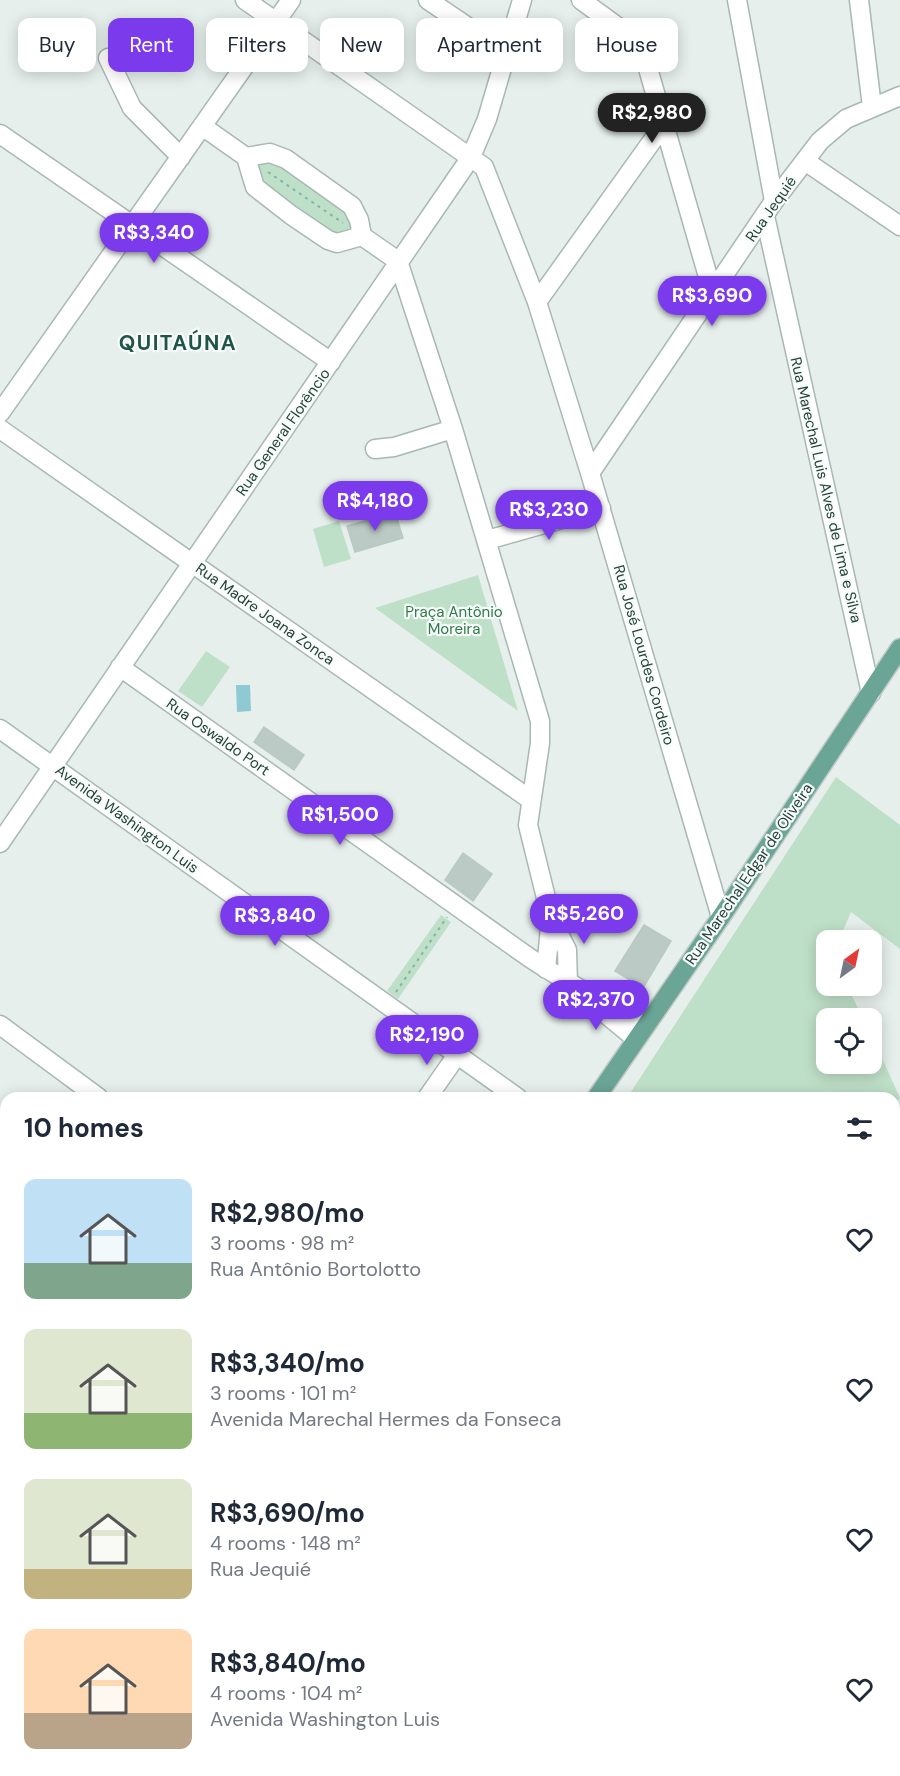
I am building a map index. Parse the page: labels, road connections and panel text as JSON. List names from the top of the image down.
{
  "streets": {
    "main road": ["Rua Marechal Edgar de Oliveira"],
    "street": [
      "Rua Jequié",
      "Rua General Florêncio",
      "Rua Marechal Luis Alves de Lima e Silva",
      "Rua Madre Joana Zonca",
      "Rua José Lourdes Cordeiro",
      "Rua Oswaldo Port",
      "Avenida Washington Luis"
    ]
  },
  "crossings": [
    ["Rua Jequié", "Rua Marechal Luis Alves de Lima e Silva"],
    ["Rua Jequié", "Rua José Lourdes Cordeiro"],
    ["Rua General Florêncio", "Rua Madre Joana Zonca"],
    ["Rua General Florêncio", "Rua José Lourdes Cordeiro"],
    ["Rua General Florêncio", "Rua Oswaldo Port"],
    ["Rua General Florêncio", "Avenida Washington Luis"],
    ["Rua Marechal Luis Alves de Lima e Silva", "Rua Marechal Edgar de Oliveira"],
    ["Rua José Lourdes Cordeiro", "Rua Marechal Edgar de Oliveira"],
    ["Rua Oswaldo Port", "Rua Marechal Edgar de Oliveira"]
  ],
  "districts": ["QUITAÚNA"],
  "parks": ["Praça Antônio Moreira"],
  "north": "top right",
  "page": {
    "chip": [
      "Buy",
      "Rent",
      "Filters",
      "New",
      "Apartment",
      "House"
    ],
    "price": [
      "R$2,980",
      "R$3,340",
      "R$3,690",
      "R$4,180",
      "R$3,230",
      "R$1,500",
      "R$5,260",
      "R$3,840",
      "R$2,370",
      "R$2,190"
    ],
    "heading": "10 homes",
    "list": [
      {
        "name": "R$2,980/mo",
        "note": "3 rooms · 98 m² · Rua Antônio Bortolotto"
      },
      {
        "name": "R$3,340/mo",
        "note": "3 rooms · 101 m² · Avenida Marechal Hermes da Fonseca"
      },
      {
        "name": "R$3,690/mo",
        "note": "4 rooms · 148 m² · Rua Jequié"
      },
      {
        "name": "R$3,840/mo",
        "note": "4 rooms · 104 m² · Avenida Washington Luis"
      }
    ]
  }
}
